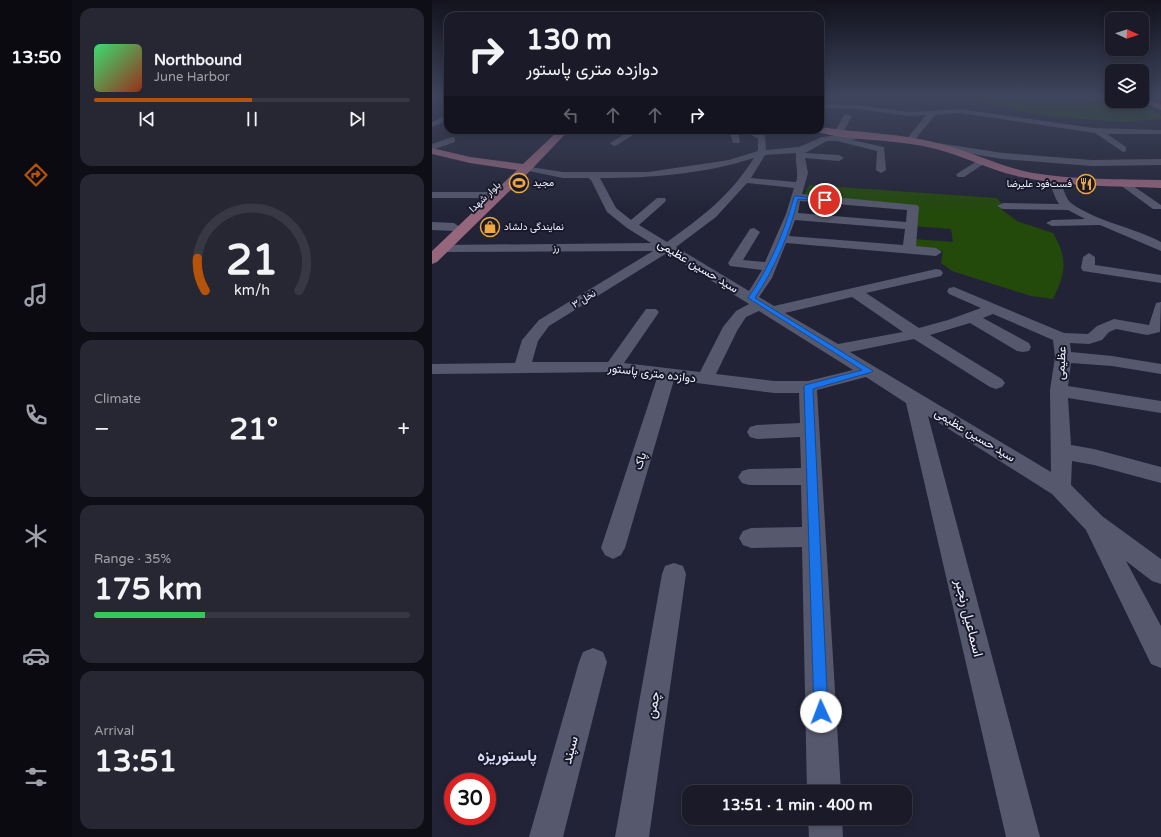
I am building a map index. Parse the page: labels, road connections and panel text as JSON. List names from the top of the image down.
{
  "streets": {
    "main road": ["بلوار شهدا"],
    "street": [
      "رز",
      "سید حسین عظیمی",
      "نخل ۳",
      "عظیمی",
      "دوازده متری پاستور",
      "پاک",
      "اسماعیل رنجبر",
      "چمن",
      "سپند"
    ]
  },
  "crossings": [
    ["بلوار شهدا", "رز"],
    ["رز", "سید حسین عظیمی"],
    ["رز", "نخل ۳"],
    ["سید حسین عظیمی", "نخل ۳"],
    ["سید حسین عظیمی", "عظیمی"],
    ["سید حسین عظیمی", "دوازده متری پاستور"],
    ["سید حسین عظیمی", "اسماعیل رنجبر"],
    ["نخل ۳", "دوازده متری پاستور"],
    ["دوازده متری پاستور", "پاک"]
  ],
  "districts": ["پاستوریزه"],
  "places": {
    "sports": ["مجید"],
    "restaurant": ["فست‌فود علیرضا"],
    "shop": ["نمایندگی دلشاد"]
  },
  "north": "right",
  "page": {
    "tabs": "13:50",
    "turn": ["130 m", "دوازده متری پاستور"],
    "song": ["Northbound", "June Harbor"],
    "tile": [
      "Climate",
      ["Range · 35%", "175 km"],
      ["Arrival", "13:51"]
    ],
    "heat": ["−", "21°", "+"],
    "limit": "30",
    "trip": "13:51 · 1 min · 400 m",
    "gauge": ["21", "km/h"]
  }
}
